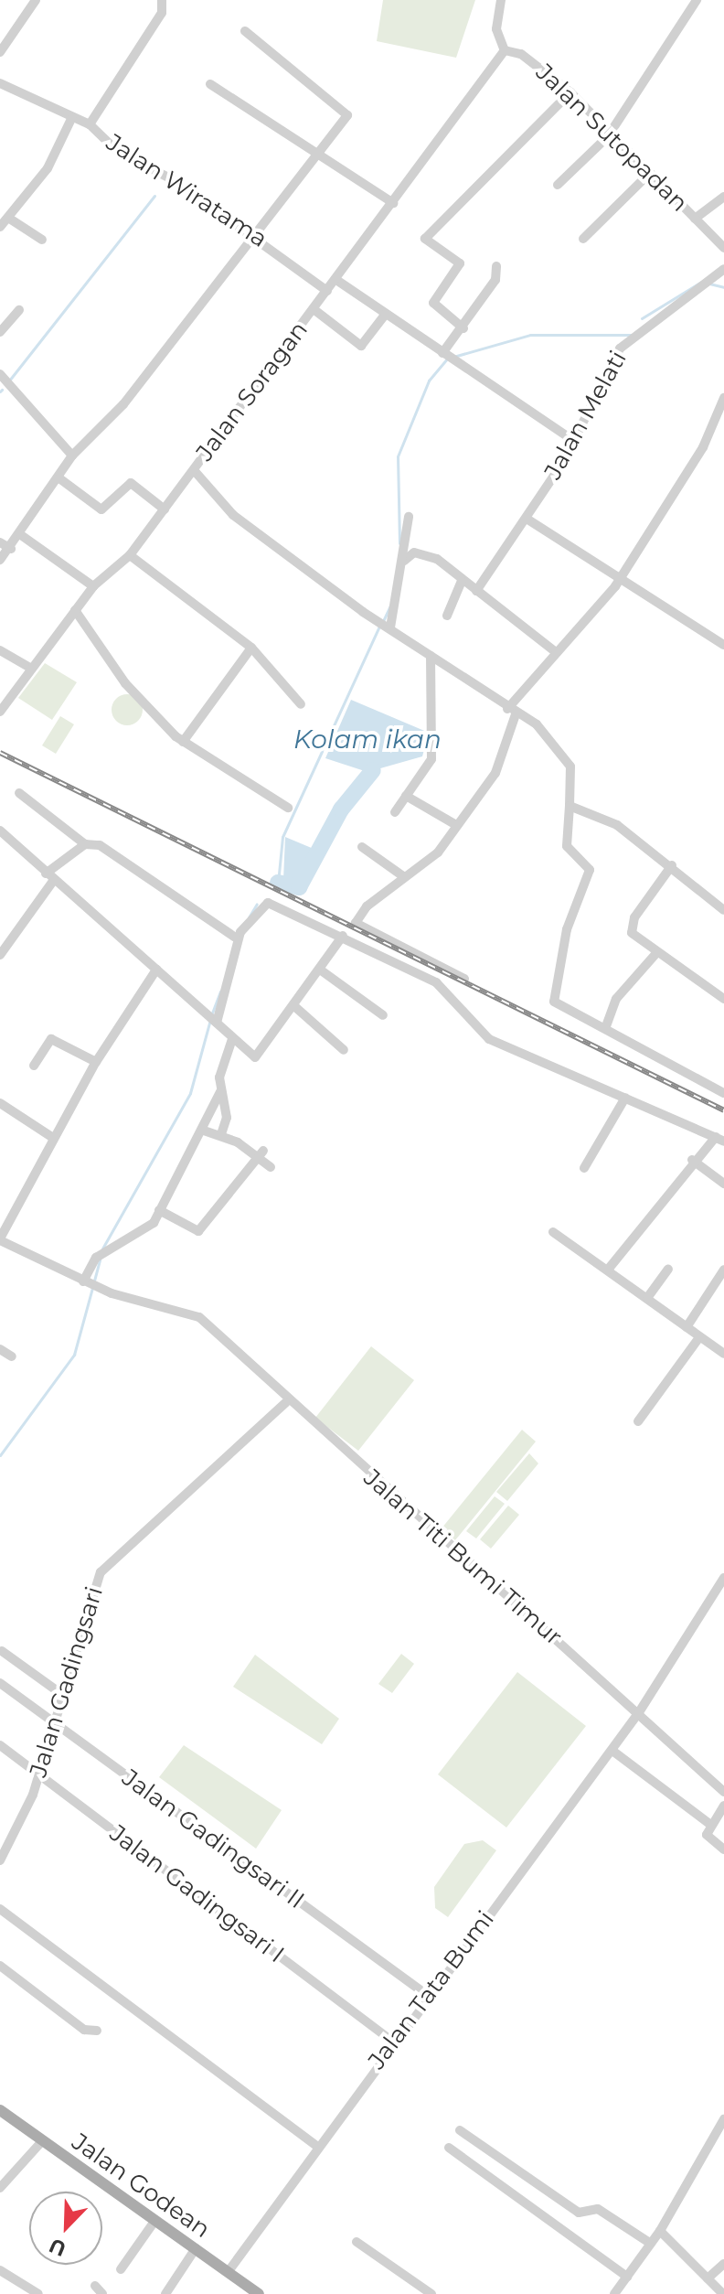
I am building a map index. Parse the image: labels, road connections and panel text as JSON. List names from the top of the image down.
{
  "streets": {
    "main road": ["Jalan Godean"],
    "street": [
      "Jalan Sutopadan",
      "Jalan Wiratama",
      "Jalan Soragan",
      "Jalan Melati",
      "Jalan Titi Bumi Timur",
      "Jalan Gadingsari",
      "Jalan Gadingsari II",
      "Jalan Gadingsari I",
      "Jalan Tata Bumi"
    ]
  },
  "crossings": [
    ["Jalan Sutopadan", "Jalan Soragan"],
    ["Jalan Wiratama", "Jalan Soragan"],
    ["Jalan Titi Bumi Timur", "Jalan Gadingsari"],
    ["Jalan Titi Bumi Timur", "Jalan Tata Bumi"],
    ["Jalan Gadingsari", "Jalan Gadingsari II"],
    ["Jalan Gadingsari", "Jalan Gadingsari I"],
    ["Jalan Gadingsari II", "Jalan Tata Bumi"],
    ["Jalan Gadingsari I", "Jalan Tata Bumi"],
    ["Jalan Tata Bumi", "Jalan Godean"]
  ],
  "water": ["Kolam ikan"],
  "north": "bottom left"
}
